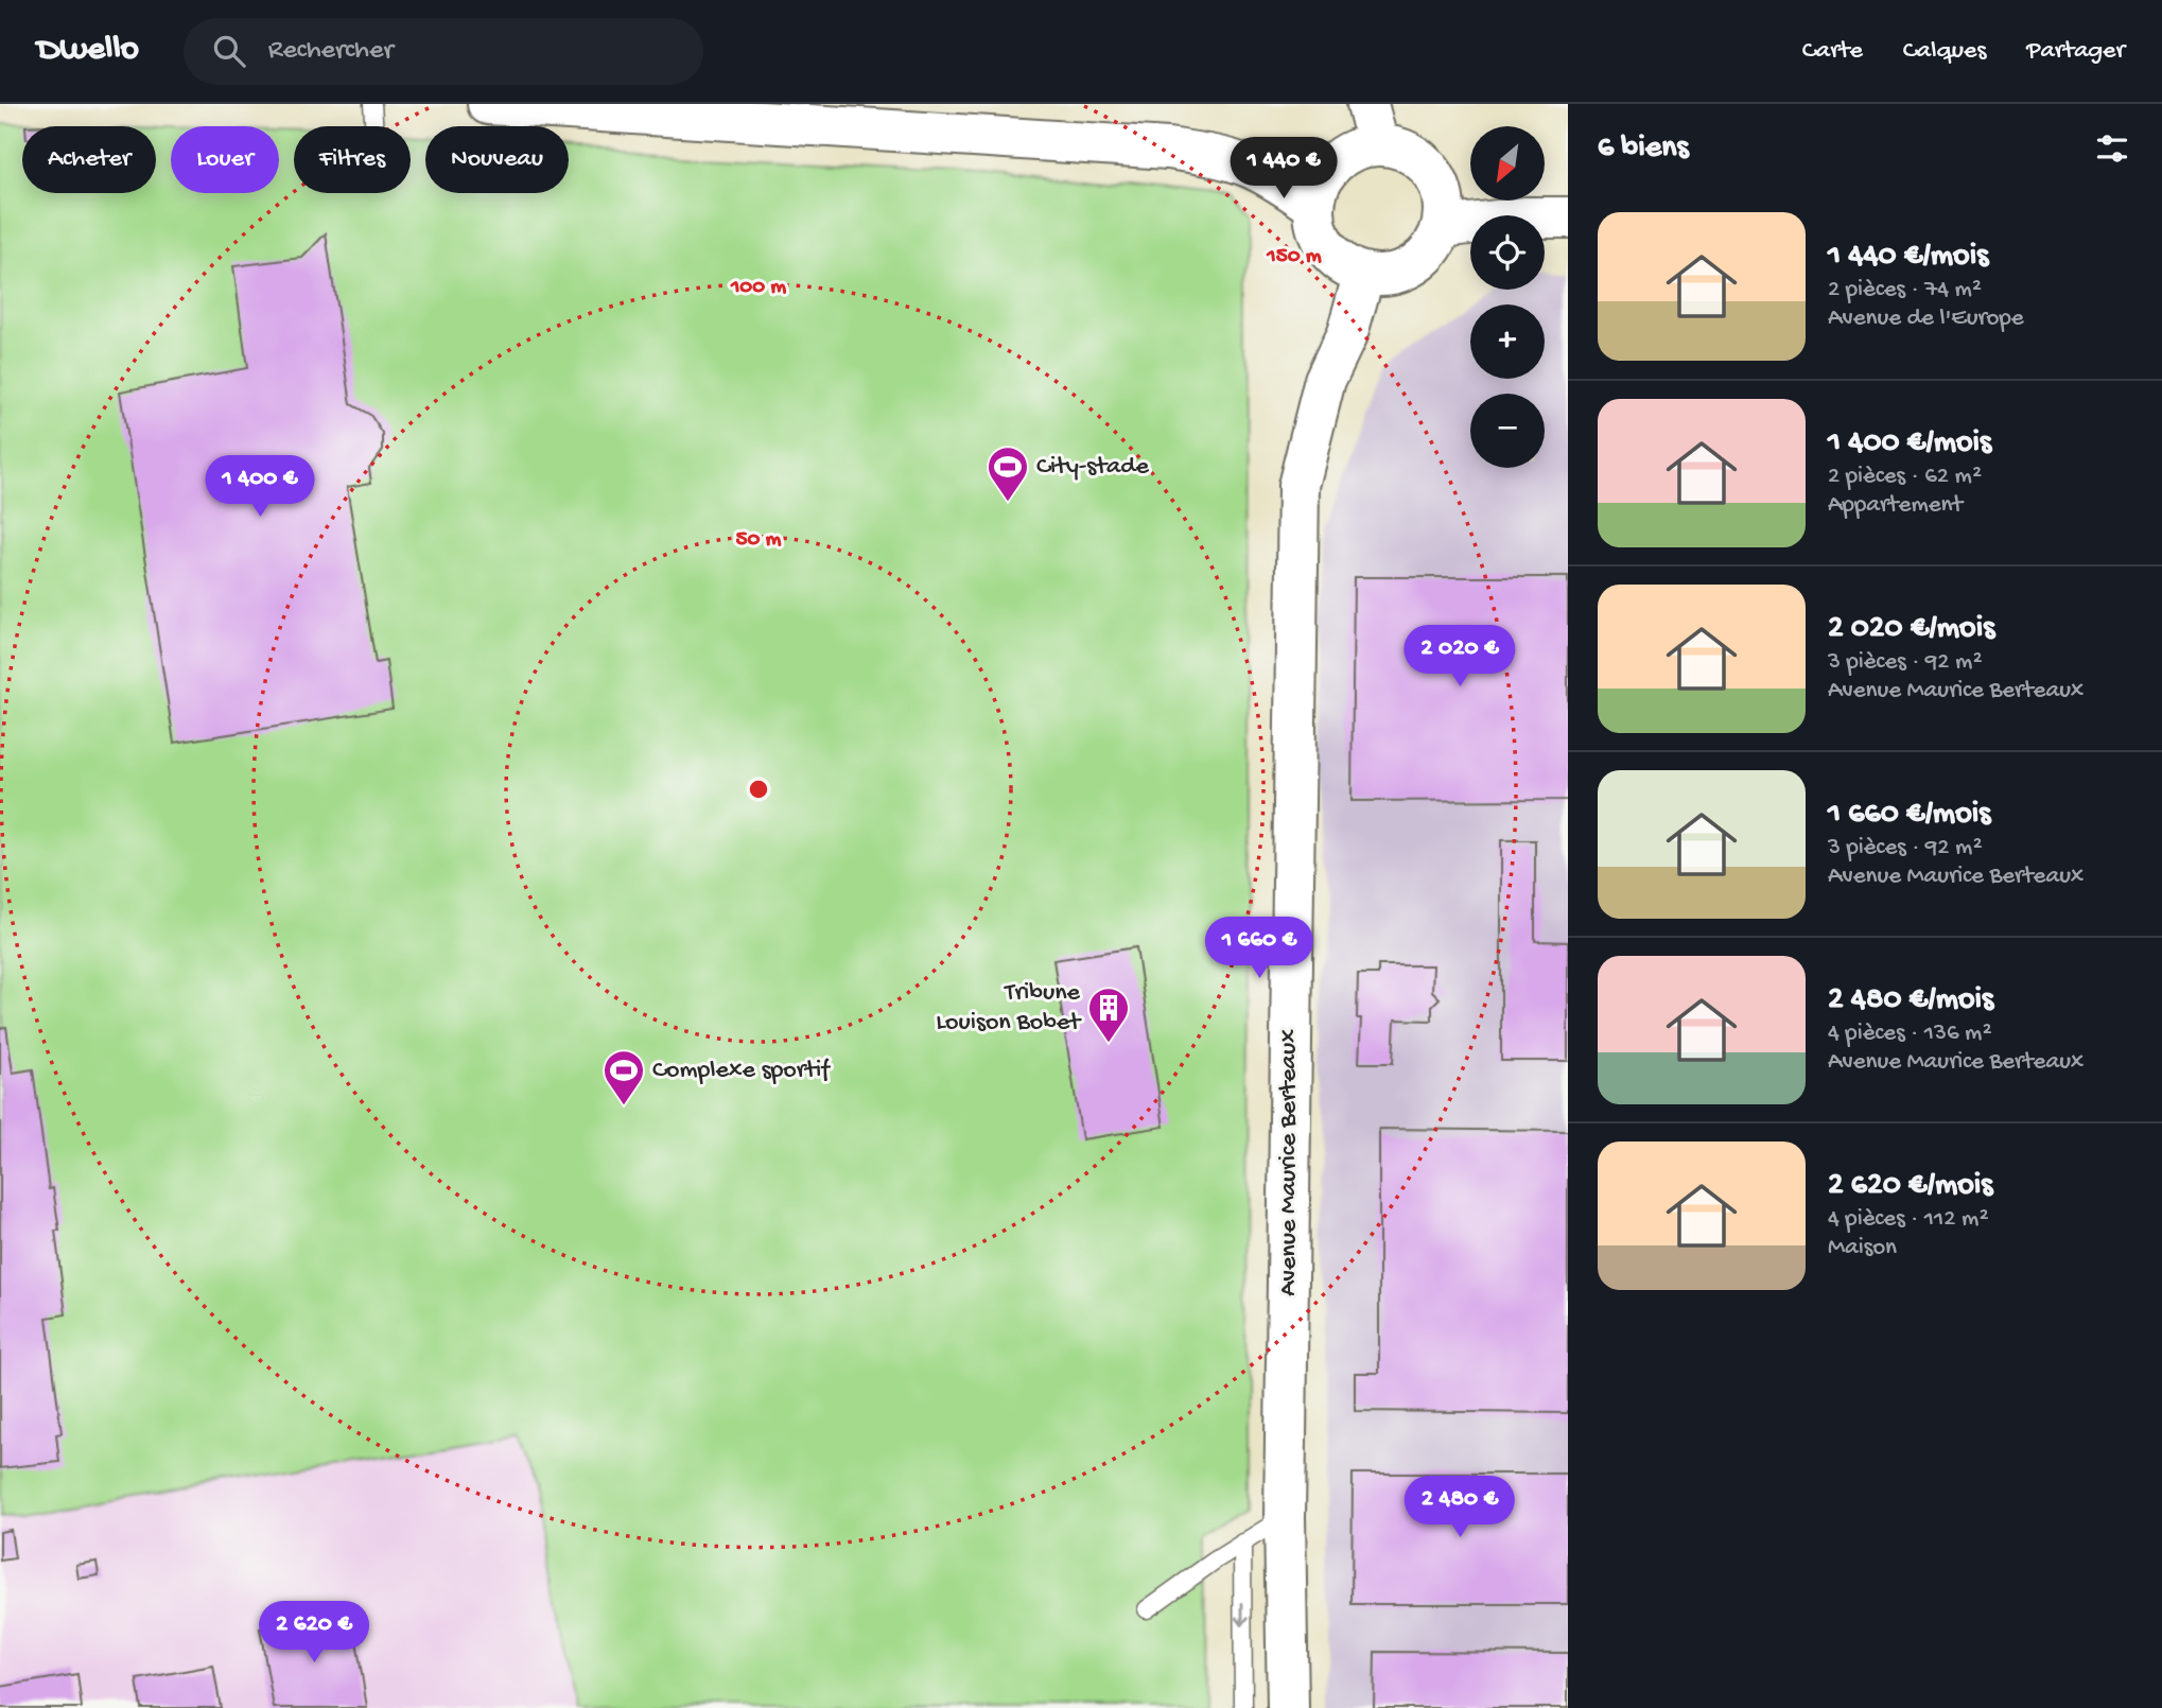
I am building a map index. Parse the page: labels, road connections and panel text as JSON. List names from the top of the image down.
{
  "streets": {
    "main road": ["Avenue Maurice Berteaux"]
  },
  "places": {
    "sports": ["City-stade", "Complexe sportif"],
    "building": ["Tribune Louison Bobet"]
  },
  "north": "bottom left",
  "page": {
    "header": "Dwello",
    "search": "Rechercher",
    "nav": ["Carte", "Calques", "Partager"],
    "heading": "6 biens",
    "map_buttons": ["+", "−"],
    "chip": [
      "Acheter",
      "Louer",
      "Filtres",
      "Nouveau"
    ],
    "price": [
      "1 440 €",
      "1 400 €",
      "2 020 €",
      "1 660 €",
      "2 480 €",
      "2 620 €"
    ],
    "list": [
      {
        "name": "1 440 €/mois",
        "note": "2 pièces · 74 m² · Avenue de l'Europe"
      },
      {
        "name": "1 400 €/mois",
        "note": "2 pièces · 62 m² · Appartement"
      },
      {
        "name": "2 020 €/mois",
        "note": "3 pièces · 92 m² · Avenue Maurice Berteaux"
      },
      {
        "name": "1 660 €/mois",
        "note": "3 pièces · 92 m² · Avenue Maurice Berteaux"
      },
      {
        "name": "2 480 €/mois",
        "note": "4 pièces · 136 m² · Avenue Maurice Berteaux"
      },
      {
        "name": "2 620 €/mois",
        "note": "4 pièces · 112 m² · Maison"
      }
    ]
  },
  "rings": ["150 m", "100 m", "50 m"]
}
